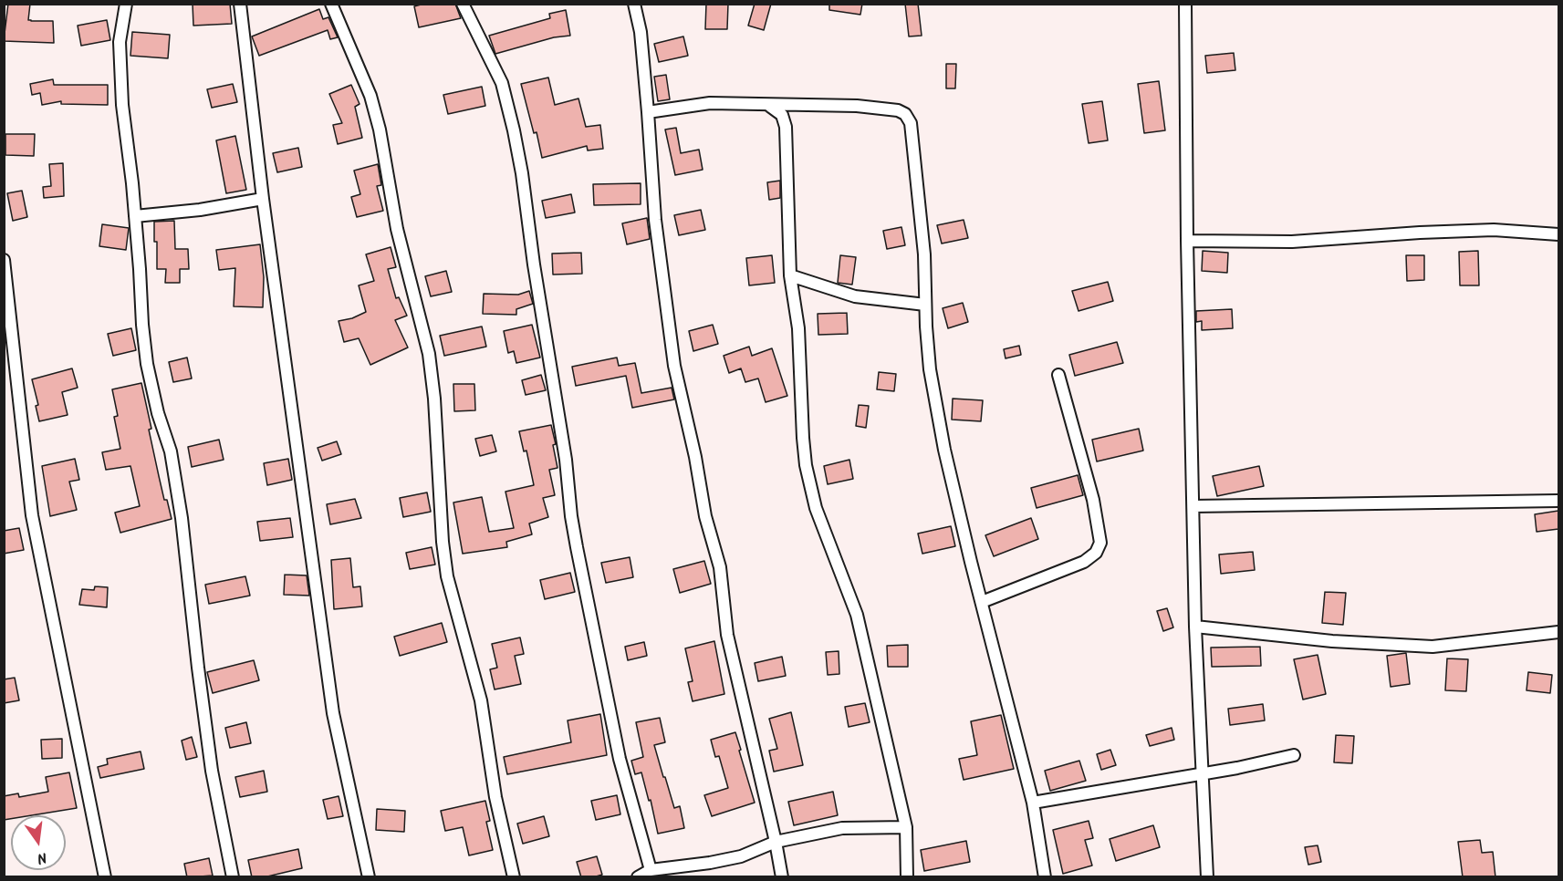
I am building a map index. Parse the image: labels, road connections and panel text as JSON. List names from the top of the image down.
{
  "north": "bottom"
}
